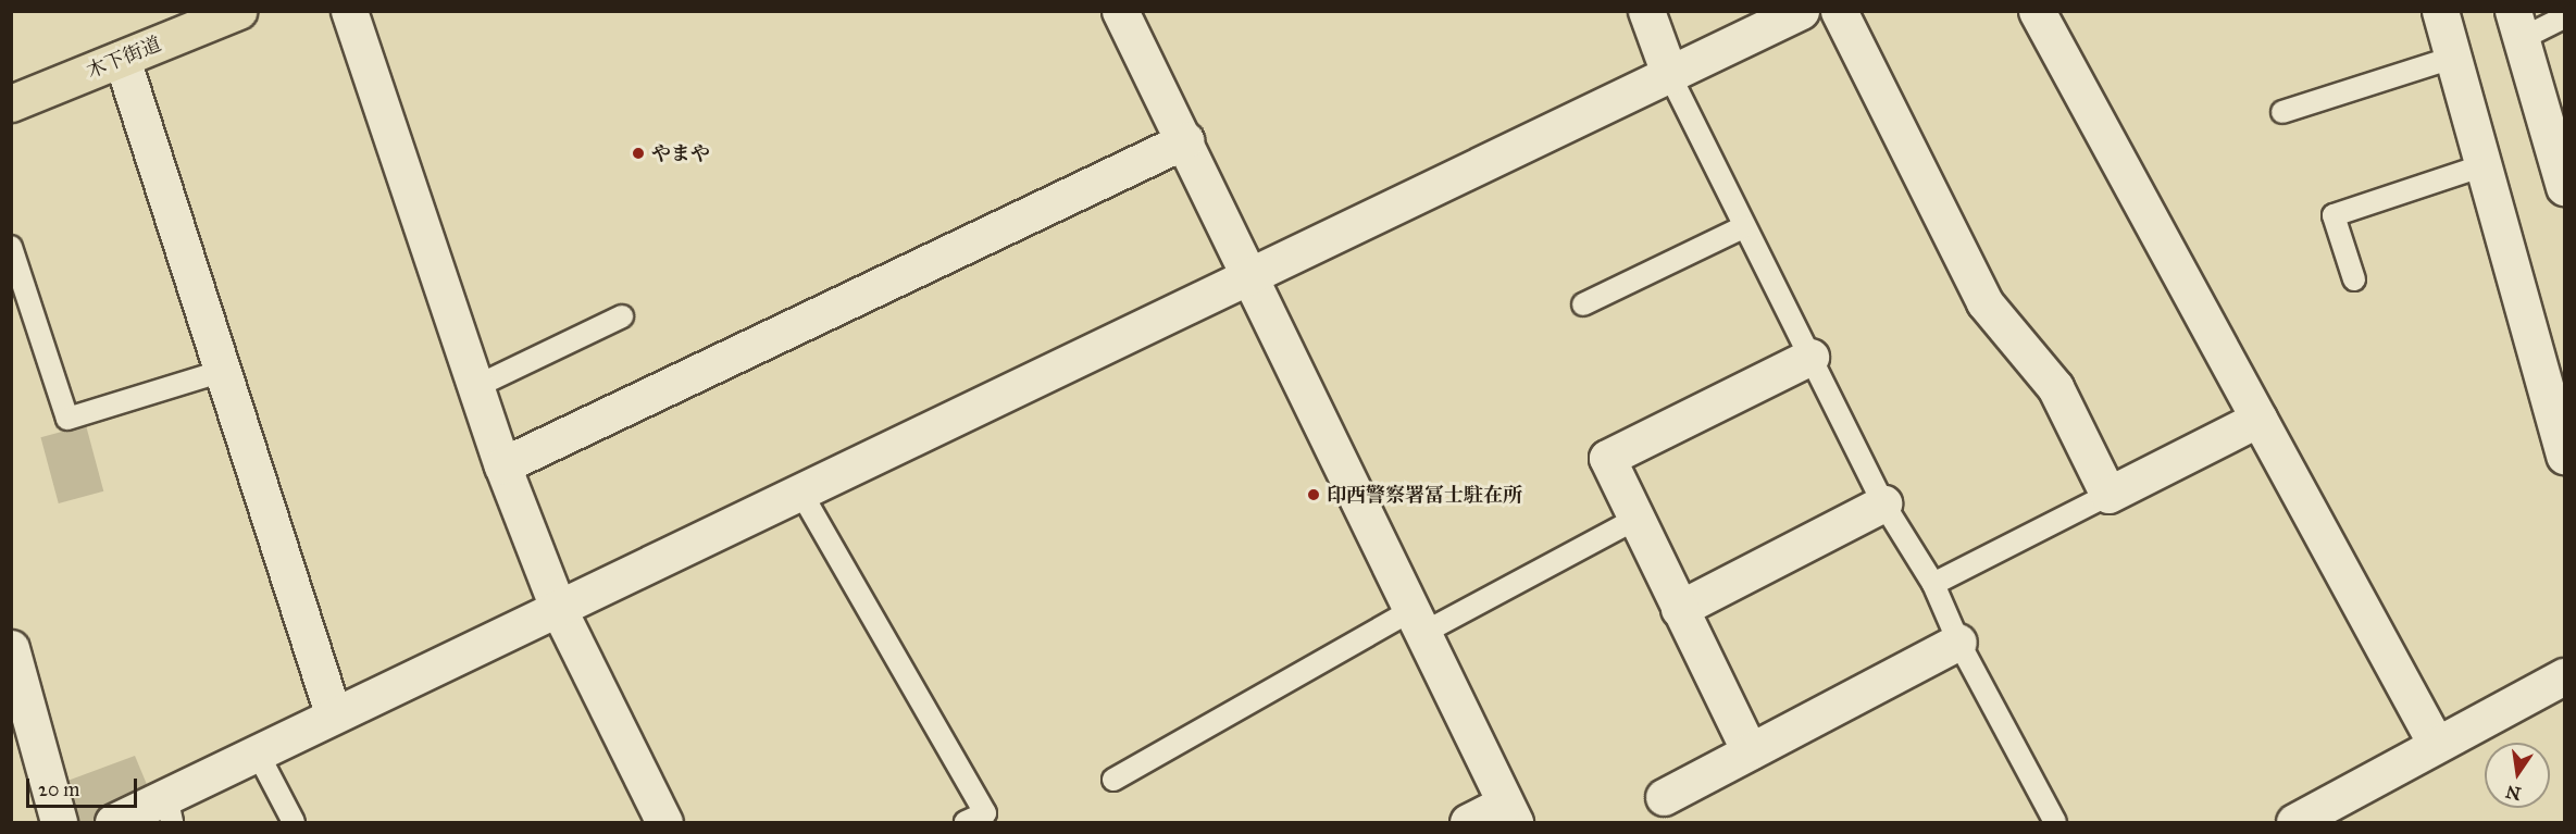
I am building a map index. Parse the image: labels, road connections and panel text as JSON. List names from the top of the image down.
{
  "streets": {
    "main road": ["木下街道"]
  },
  "places": ["やまや", "印西警察署冨士駐在所"],
  "scale_bar": "20 m",
  "north": "bottom"
}
